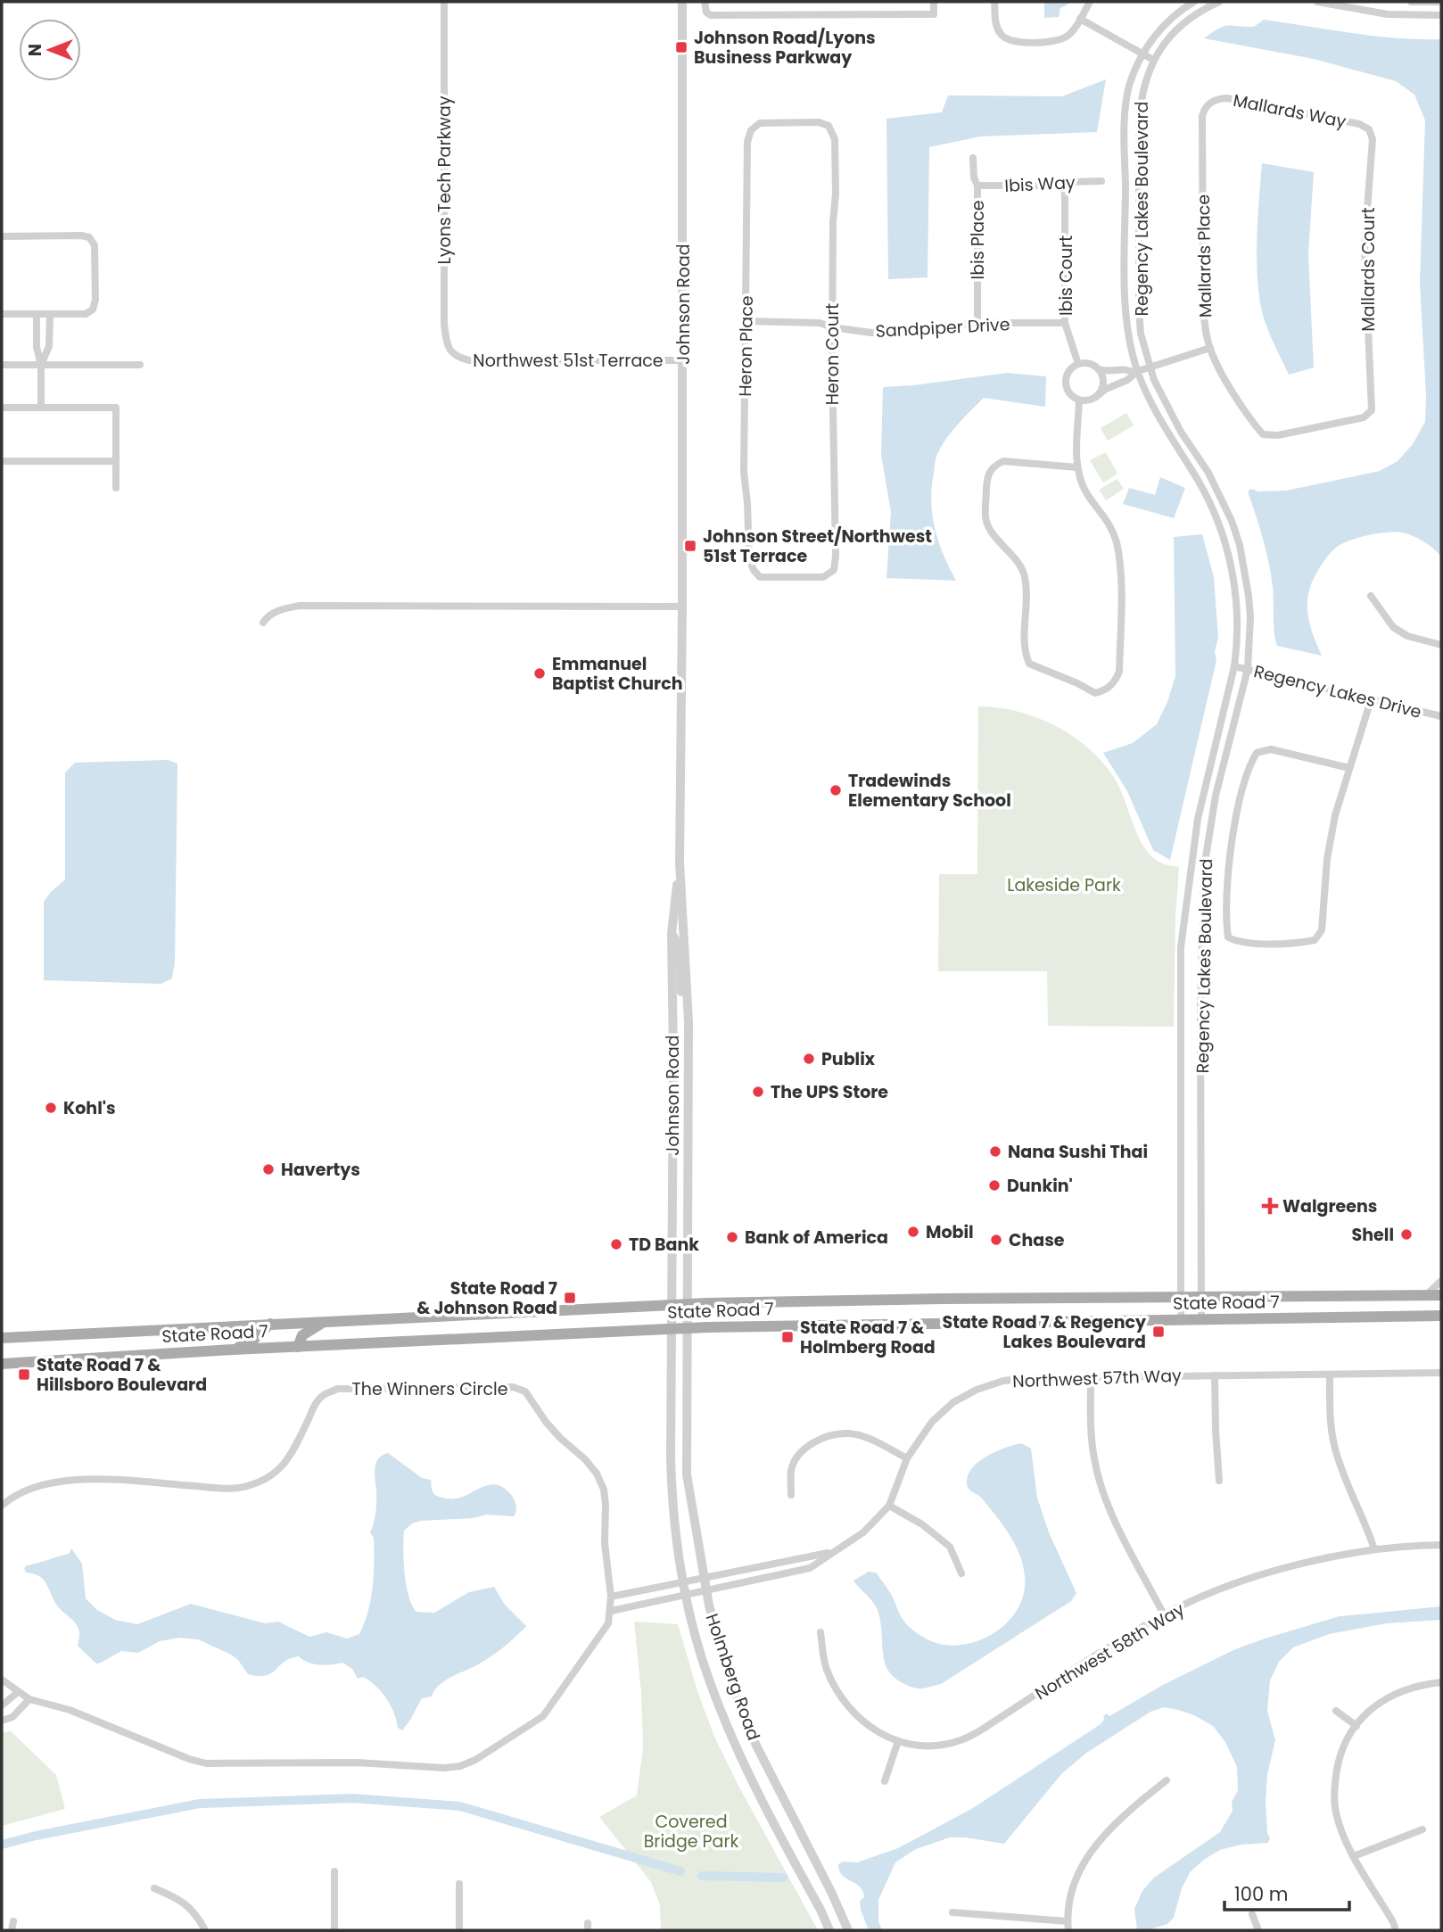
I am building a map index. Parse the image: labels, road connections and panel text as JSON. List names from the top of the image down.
{
  "streets": {
    "main road": ["State Road 7"],
    "street": [
      "Mallards Way",
      "Lyons Tech Parkway",
      "Ibis Way",
      "Regency Lakes Boulevard",
      "Ibis Place",
      "Mallards Place",
      "Mallards Court",
      "Ibis Court",
      "Johnson Road",
      "Sandpiper Drive",
      "Heron Place",
      "Heron Court",
      "Northwest 51st Terrace",
      "Regency Lakes Drive",
      "Northwest 57th Way",
      "The Winners Circle",
      "Northwest 58th Way",
      "Holmberg Road"
    ]
  },
  "crossings": [
    ["Mallards Way", "Mallards Place"],
    ["Mallards Way", "Mallards Court"],
    ["Lyons Tech Parkway", "Northwest 51st Terrace"],
    ["Ibis Way", "Ibis Place"],
    ["Ibis Way", "Ibis Court"],
    ["Regency Lakes Boulevard", "Regency Lakes Drive"],
    ["Regency Lakes Boulevard", "State Road 7"],
    ["Ibis Place", "Sandpiper Drive"],
    ["Mallards Place", "Mallards Court"],
    ["Ibis Court", "Sandpiper Drive"],
    ["Johnson Road", "Northwest 51st Terrace"],
    ["Johnson Road", "State Road 7"],
    ["Johnson Road", "Holmberg Road"],
    ["Sandpiper Drive", "Heron Place"],
    ["Sandpiper Drive", "Heron Court"],
    ["Heron Place", "Heron Court"],
    ["State Road 7", "Holmberg Road"],
    ["Northwest 57th Way", "The Winners Circle"],
    ["Northwest 57th Way", "Holmberg Road"]
  ],
  "parks": ["Lakeside Park", "Covered Bridge Park"],
  "places": {
    "transit": [
      "Johnson Road/Lyons Business Parkway",
      "Johnson Street/Northwest 51st Terrace",
      "State Road 7 & Johnson Road",
      "State Road 7 & Regency Lakes Boulevard",
      "State Road 7 & Holmberg Road",
      "State Road 7 & Hillsboro Boulevard"
    ],
    "other": [
      "Emmanuel Baptist Church",
      "Tradewinds Elementary School",
      "Publix",
      "The UPS Store",
      "Kohl's",
      "Nana Sushi Thai",
      "Havertys",
      "Dunkin'",
      "Mobil",
      "Shell",
      "Bank of America",
      "Chase",
      "TD Bank"
    ],
    "health": ["Walgreens"]
  },
  "scale_bar": "100 m",
  "north": "left"
}
